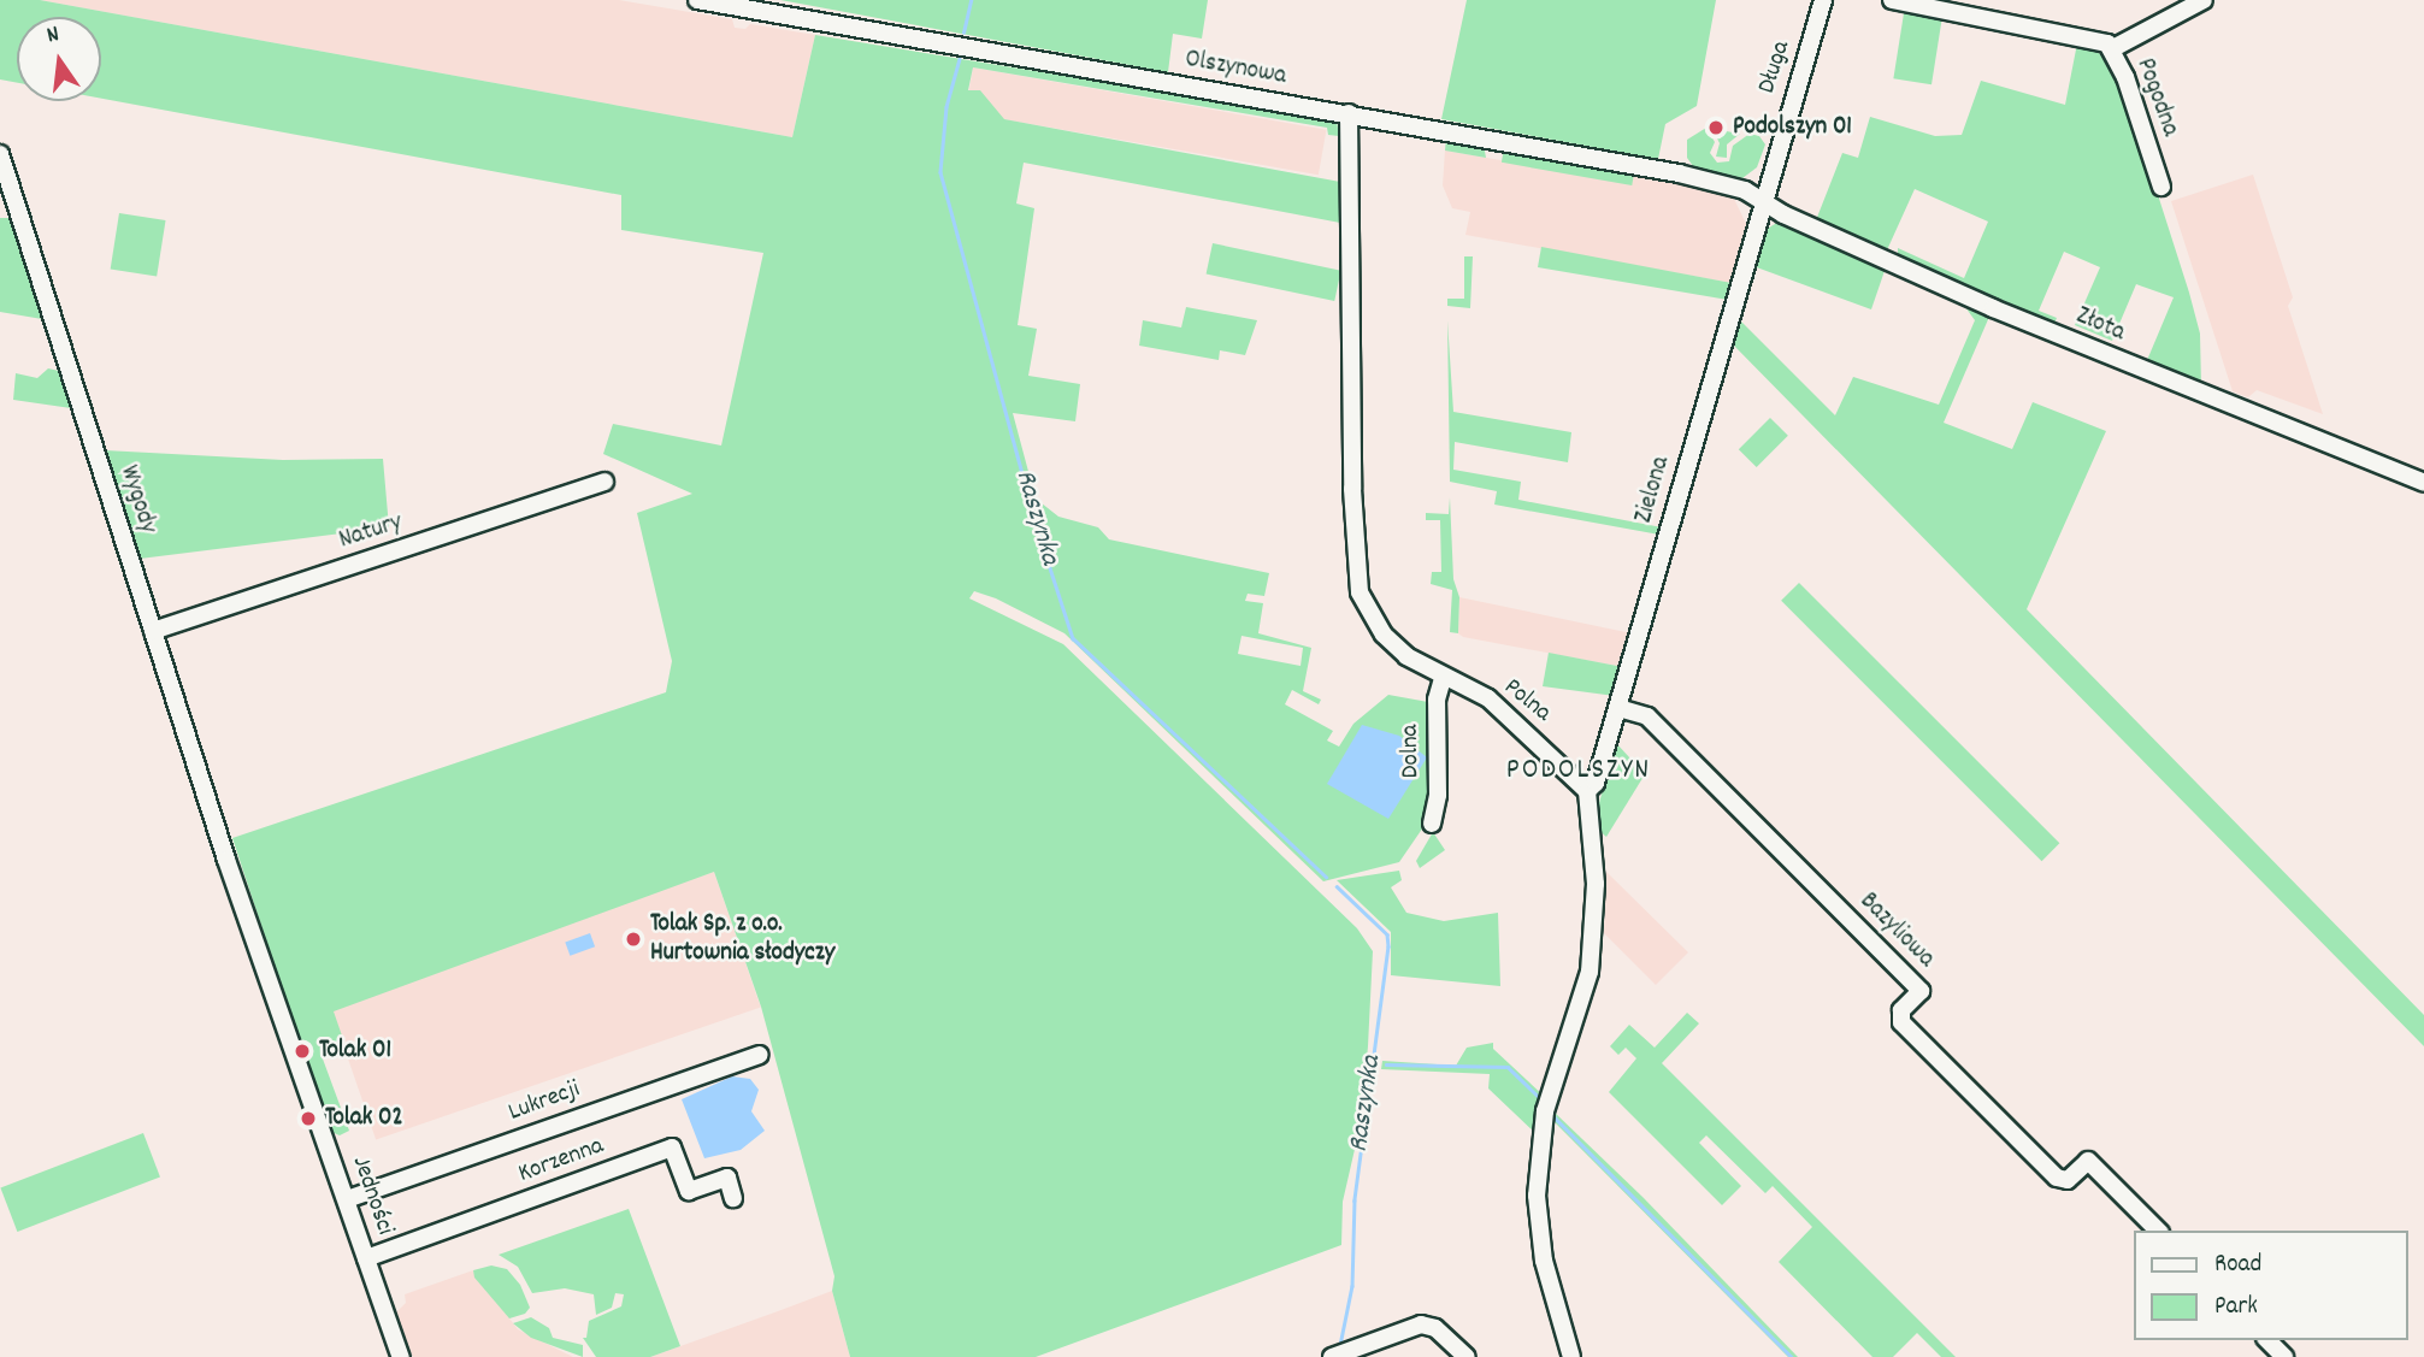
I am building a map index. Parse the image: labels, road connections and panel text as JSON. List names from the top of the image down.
{
  "streets": {
    "street": [
      "Długa",
      "Olszynowa",
      "Pogodna",
      "Złota",
      "Zielona",
      "Wygody",
      "Natury",
      "Polna",
      "Dolna",
      "Bazyliowa",
      "Lukrecji",
      "Korzenna",
      "Jedności"
    ]
  },
  "crossings": [
    ["Długa", "Olszynowa"],
    ["Długa", "Złota"],
    ["Długa", "Zielona"],
    ["Olszynowa", "Złota"],
    ["Olszynowa", "Zielona"],
    ["Olszynowa", "Polna"],
    ["Złota", "Zielona"],
    ["Zielona", "Polna"],
    ["Zielona", "Bazyliowa"],
    ["Wygody", "Natury"],
    ["Wygody", "Jedności"],
    ["Polna", "Dolna"],
    ["Lukrecji", "Jedności"],
    ["Korzenna", "Jedności"]
  ],
  "districts": ["PODOLSZYN"],
  "water": ["Raszynka"],
  "places": [
    "Podolszyn 01",
    "Tolak Sp. z o.o. Hurtownia słodyczy",
    "Tolak 01",
    "Tolak 02"
  ],
  "legend": ["Road", "Park"],
  "north": "top"
}
